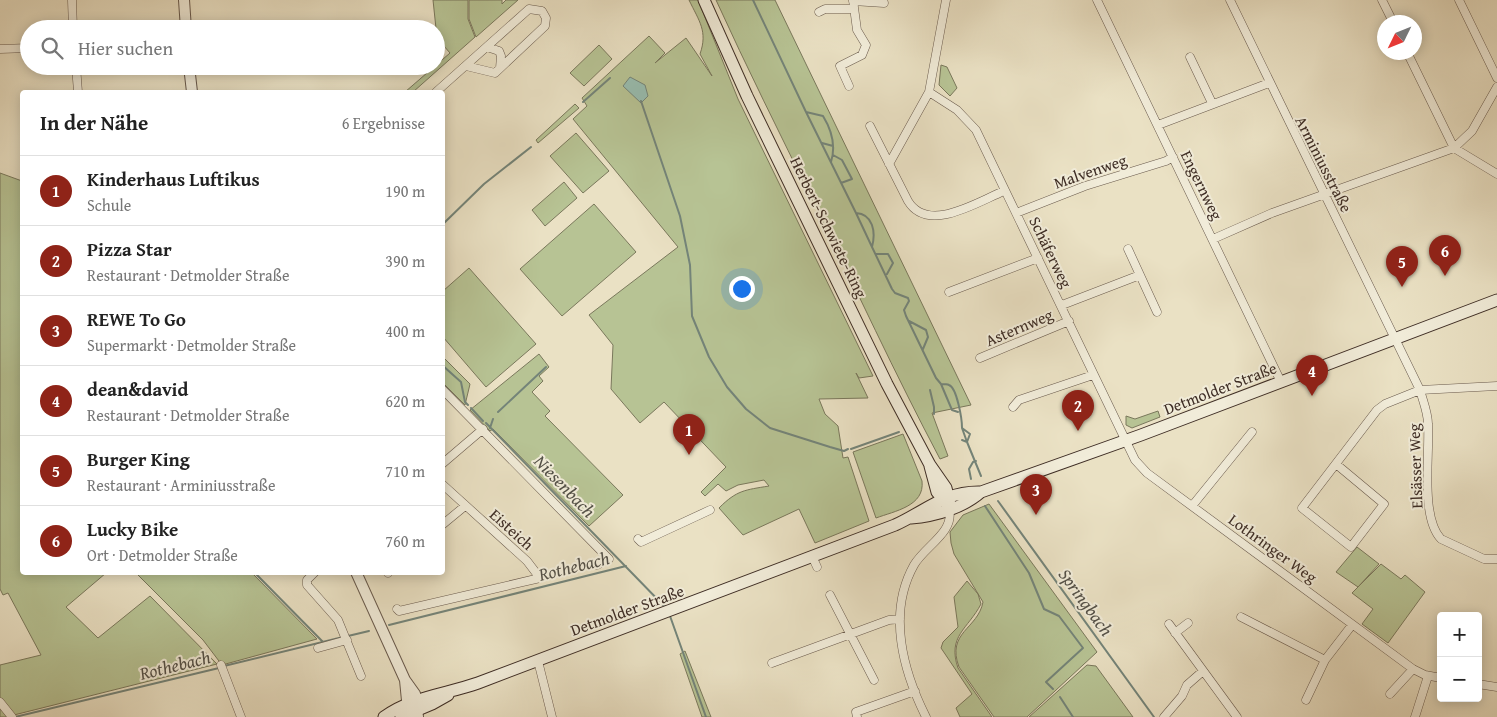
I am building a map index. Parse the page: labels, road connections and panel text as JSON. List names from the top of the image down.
{
  "streets": {
    "main road": ["Herbert-Schwiete-Ring", "Detmolder Straße"],
    "street": [
      "Arminiusstraße",
      "Malvenweg",
      "Engernweg",
      "Schäferweg",
      "Asternweg",
      "Elsässer Weg",
      "Eisteich",
      "Lothringer Weg"
    ]
  },
  "crossings": [
    ["Arminiusstraße", "Detmolder Straße"],
    ["Arminiusstraße", "Elsässer Weg"],
    ["Malvenweg", "Engernweg"],
    ["Malvenweg", "Schäferweg"],
    ["Engernweg", "Detmolder Straße"],
    ["Herbert-Schwiete-Ring", "Detmolder Straße"],
    ["Schäferweg", "Asternweg"],
    ["Schäferweg", "Detmolder Straße"],
    ["Schäferweg", "Lothringer Weg"],
    ["Detmolder Straße", "Lothringer Weg"]
  ],
  "water": ["Niesenbach", "Rothebach", "Springbach"],
  "north": "bottom left",
  "page": {
    "search": "Hier suchen",
    "heading": ["In der Nähe", "6 Ergebnisse"],
    "list": [
      {
        "mark": "1",
        "name": "Kinderhaus Luftikus",
        "note": "Schule",
        "value": "190 m"
      },
      {
        "mark": "2",
        "name": "Pizza Star",
        "note": "Restaurant · Detmolder Straße",
        "value": "390 m"
      },
      {
        "mark": "3",
        "name": "REWE To Go",
        "note": "Supermarkt · Detmolder Straße",
        "value": "400 m"
      },
      {
        "mark": "4",
        "name": "dean&david",
        "note": "Restaurant · Detmolder Straße",
        "value": "620 m"
      },
      {
        "mark": "5",
        "name": "Burger King",
        "note": "Restaurant · Arminiusstraße",
        "value": "710 m"
      },
      {
        "mark": "6",
        "name": "Lucky Bike",
        "note": "Ort · Detmolder Straße",
        "value": "760 m"
      }
    ],
    "pins": [
      "6",
      "5",
      "4",
      "2",
      "1",
      "3"
    ],
    "map_buttons": ["+", "−"]
  }
}
